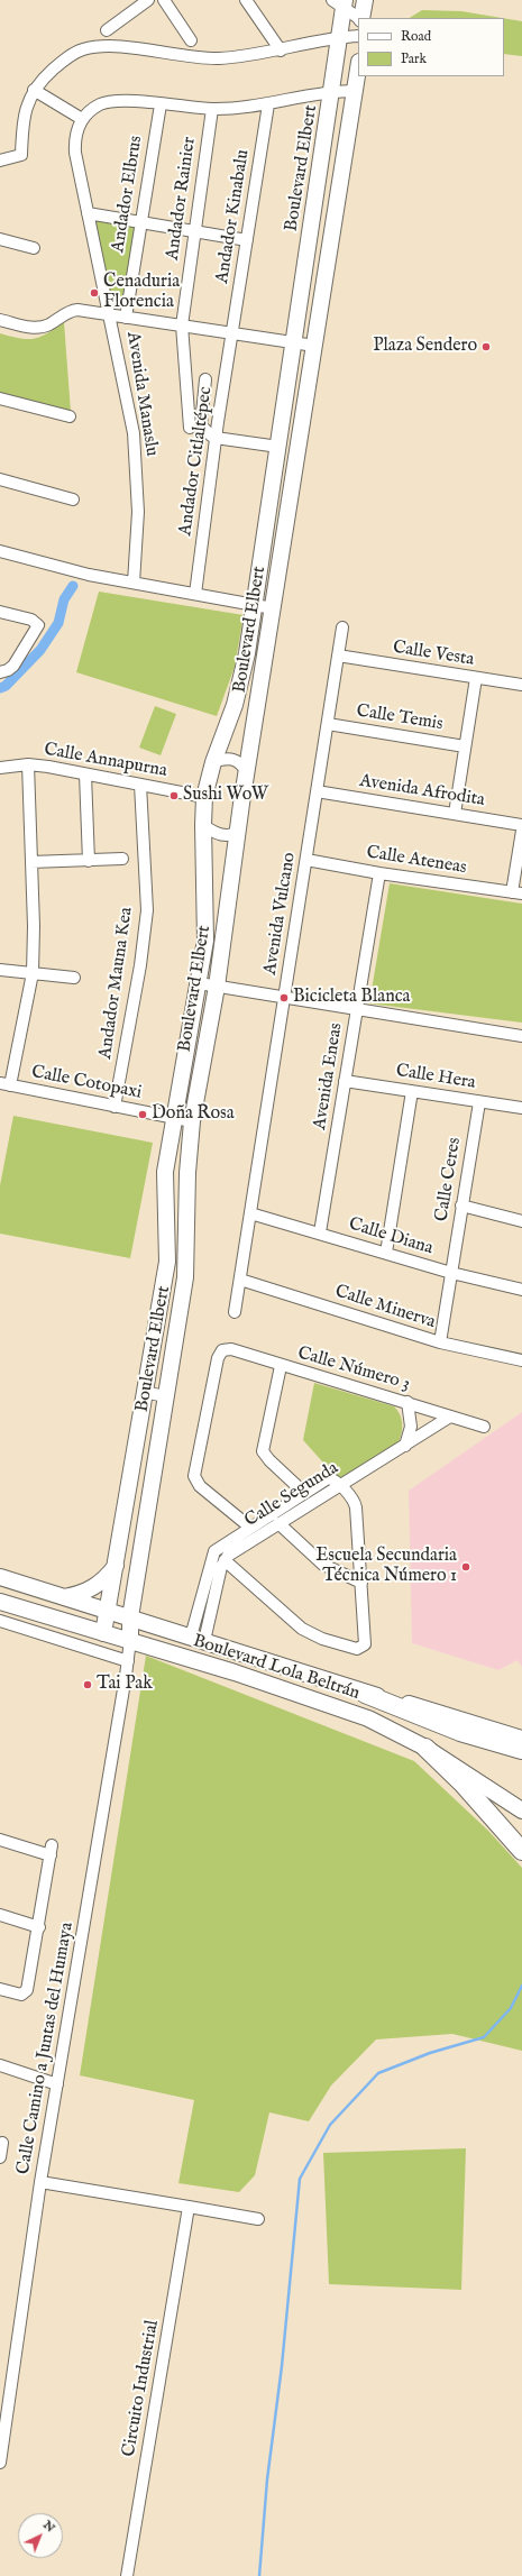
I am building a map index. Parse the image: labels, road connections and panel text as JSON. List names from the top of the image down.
{
  "streets": {
    "street": [
      "Boulevard Elbert",
      "Andador Elbrus",
      "Andador Rainier",
      "Andador Kinabalu",
      "Avenida Manaslu",
      "Andador Citlaltépec",
      "Calle Vesta",
      "Calle Temis",
      "Calle Annapurna",
      "Avenida Afrodita",
      "Calle Ateneas",
      "Avenida Vulcano",
      "Andador Mauna Kea",
      "Avenida Eneas",
      "Calle Hera",
      "Calle Cotopaxi",
      "Calle Ceres",
      "Calle Diana",
      "Calle Minerva",
      "Calle Número 3",
      "Calle Segunda",
      "Boulevard Lola Beltrán",
      "Calle Camino a Juntas del Humaya",
      "Circuito Industrial"
    ]
  },
  "crossings": [
    ["Boulevard Elbert", "Calle Annapurna"],
    ["Boulevard Elbert", "Calle Cotopaxi"],
    ["Boulevard Elbert", "Boulevard Lola Beltrán"],
    ["Boulevard Elbert", "Calle Camino a Juntas del Humaya"],
    ["Andador Kinabalu", "Andador Citlaltépec"],
    ["Calle Vesta", "Avenida Vulcano"],
    ["Calle Temis", "Avenida Vulcano"],
    ["Calle Annapurna", "Andador Mauna Kea"],
    ["Avenida Afrodita", "Avenida Vulcano"],
    ["Calle Ateneas", "Avenida Vulcano"],
    ["Calle Ateneas", "Avenida Eneas"],
    ["Avenida Vulcano", "Calle Diana"],
    ["Avenida Vulcano", "Calle Minerva"],
    ["Andador Mauna Kea", "Calle Cotopaxi"],
    ["Avenida Eneas", "Calle Hera"],
    ["Avenida Eneas", "Calle Diana"],
    ["Calle Hera", "Calle Ceres"],
    ["Calle Ceres", "Calle Diana"],
    ["Calle Ceres", "Calle Minerva"],
    ["Calle Número 3", "Calle Segunda"],
    ["Calle Segunda", "Boulevard Lola Beltrán"],
    ["Boulevard Lola Beltrán", "Calle Camino a Juntas del Humaya"]
  ],
  "places": [
    "Cenaduria Florencia",
    "Plaza Sendero",
    "Sushi WoW",
    "Bicicleta Blanca",
    "Doña Rosa",
    "Escuela Secundaria Técnica Número 1",
    "Tai Pak"
  ],
  "legend": ["Road", "Park"],
  "north": "top right"
}
